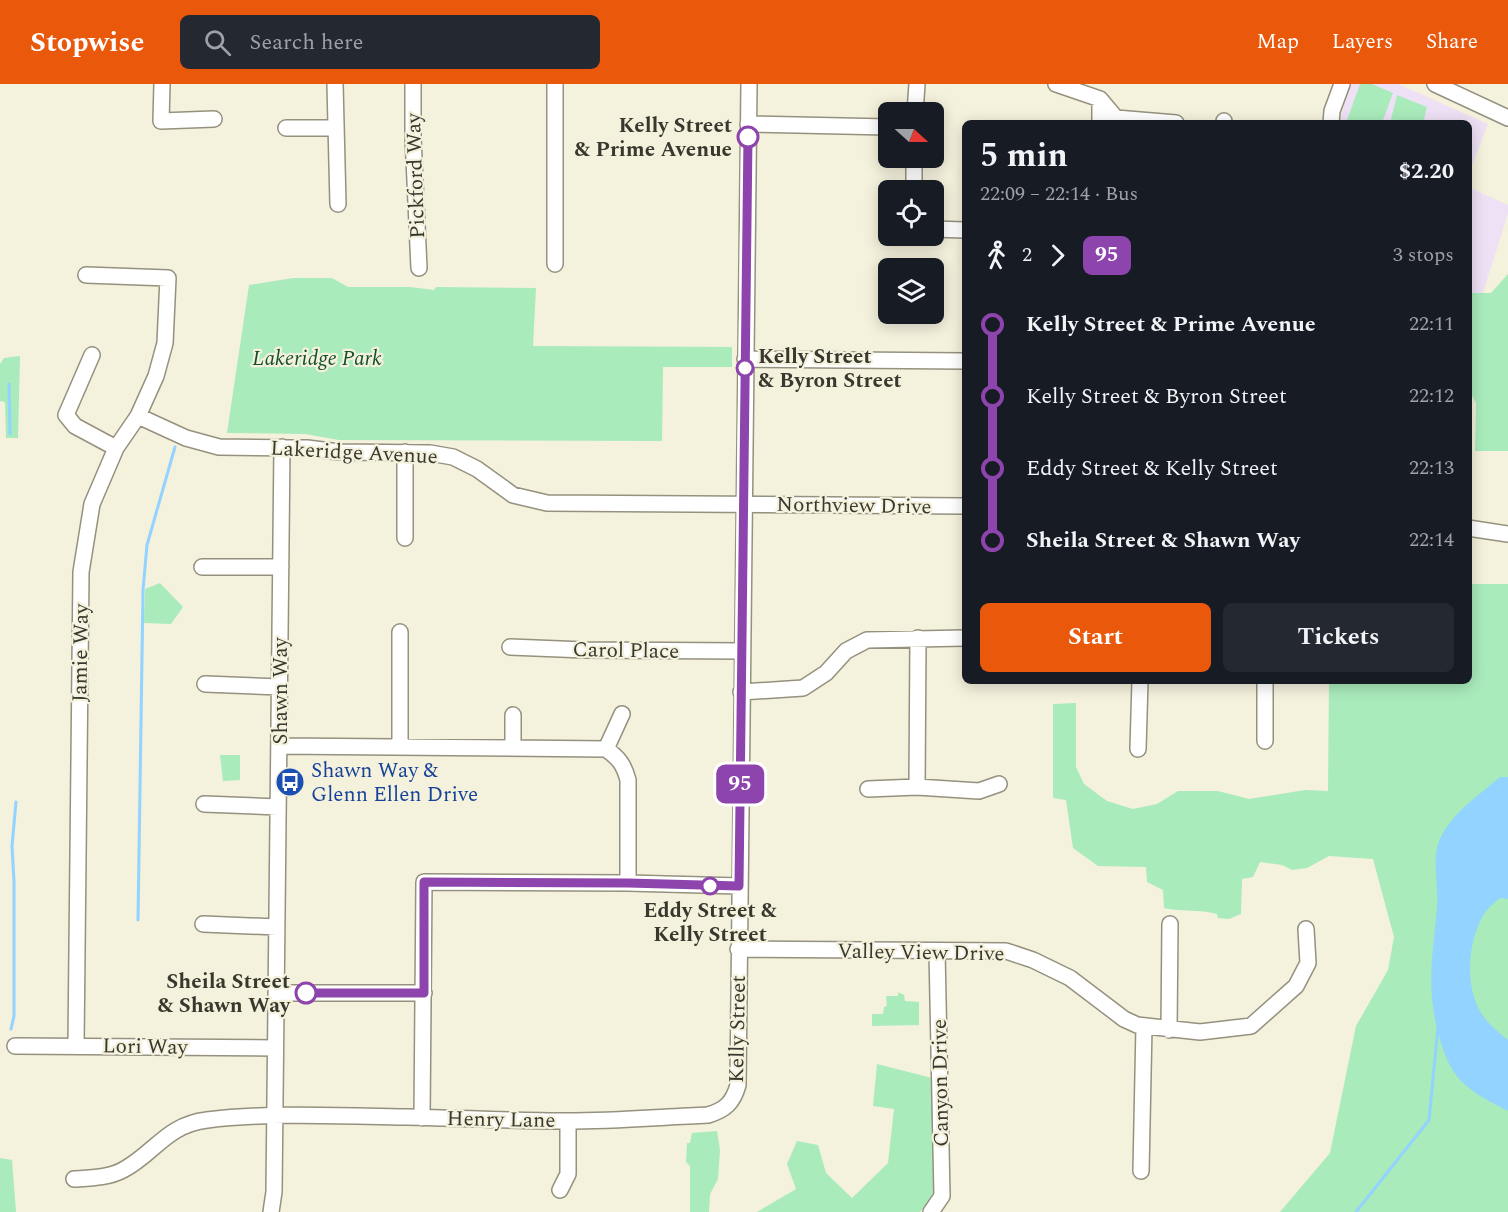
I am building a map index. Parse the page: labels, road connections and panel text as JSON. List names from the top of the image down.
{
  "streets": {
    "street": [
      "Pickford Way",
      "Lakeridge Avenue",
      "Northview Drive",
      "Carol Place",
      "Jamie Way",
      "Shawn Way",
      "Valley View Drive",
      "Kelly Street",
      "Lori Way",
      "Canyon Drive",
      "Henry Lane"
    ]
  },
  "crossings": [
    ["Lakeridge Avenue", "Northview Drive"],
    ["Lakeridge Avenue", "Jamie Way"],
    ["Lakeridge Avenue", "Shawn Way"],
    ["Lakeridge Avenue", "Kelly Street"],
    ["Northview Drive", "Kelly Street"],
    ["Carol Place", "Kelly Street"],
    ["Jamie Way", "Lori Way"],
    ["Shawn Way", "Lori Way"],
    ["Shawn Way", "Henry Lane"],
    ["Valley View Drive", "Kelly Street"],
    ["Valley View Drive", "Canyon Drive"],
    ["Kelly Street", "Henry Lane"]
  ],
  "parks": ["Lakeridge Park"],
  "places": {
    "other": [
      "Kelly Street & Prime Avenue",
      "Kelly Street & Byron Street",
      "Eddy Street & Kelly Street",
      "Sheila Street & Shawn Way"
    ],
    "bus stop": ["Shawn Way & Glenn Ellen Drive"]
  },
  "lines": ["bus line 95"],
  "north": "right",
  "page": {
    "header": "Stopwise",
    "search": "Search here",
    "nav": ["Map", "Layers", "Share"],
    "on_map": "95",
    "heading": ["5 min", "22:09 – 22:14 · Bus", "$2.20"],
    "legs": ["2", "95", "3 stops"],
    "list": [
      {
        "name": "Kelly Street & Prime Avenue",
        "value": "22:11"
      },
      {
        "name": "Kelly Street & Byron Street",
        "value": "22:12"
      },
      {
        "name": "Eddy Street & Kelly Street",
        "value": "22:13"
      },
      {
        "name": "Sheila Street & Shawn Way",
        "value": "22:14"
      }
    ],
    "buttons": ["Start", "Tickets"]
  }
}
